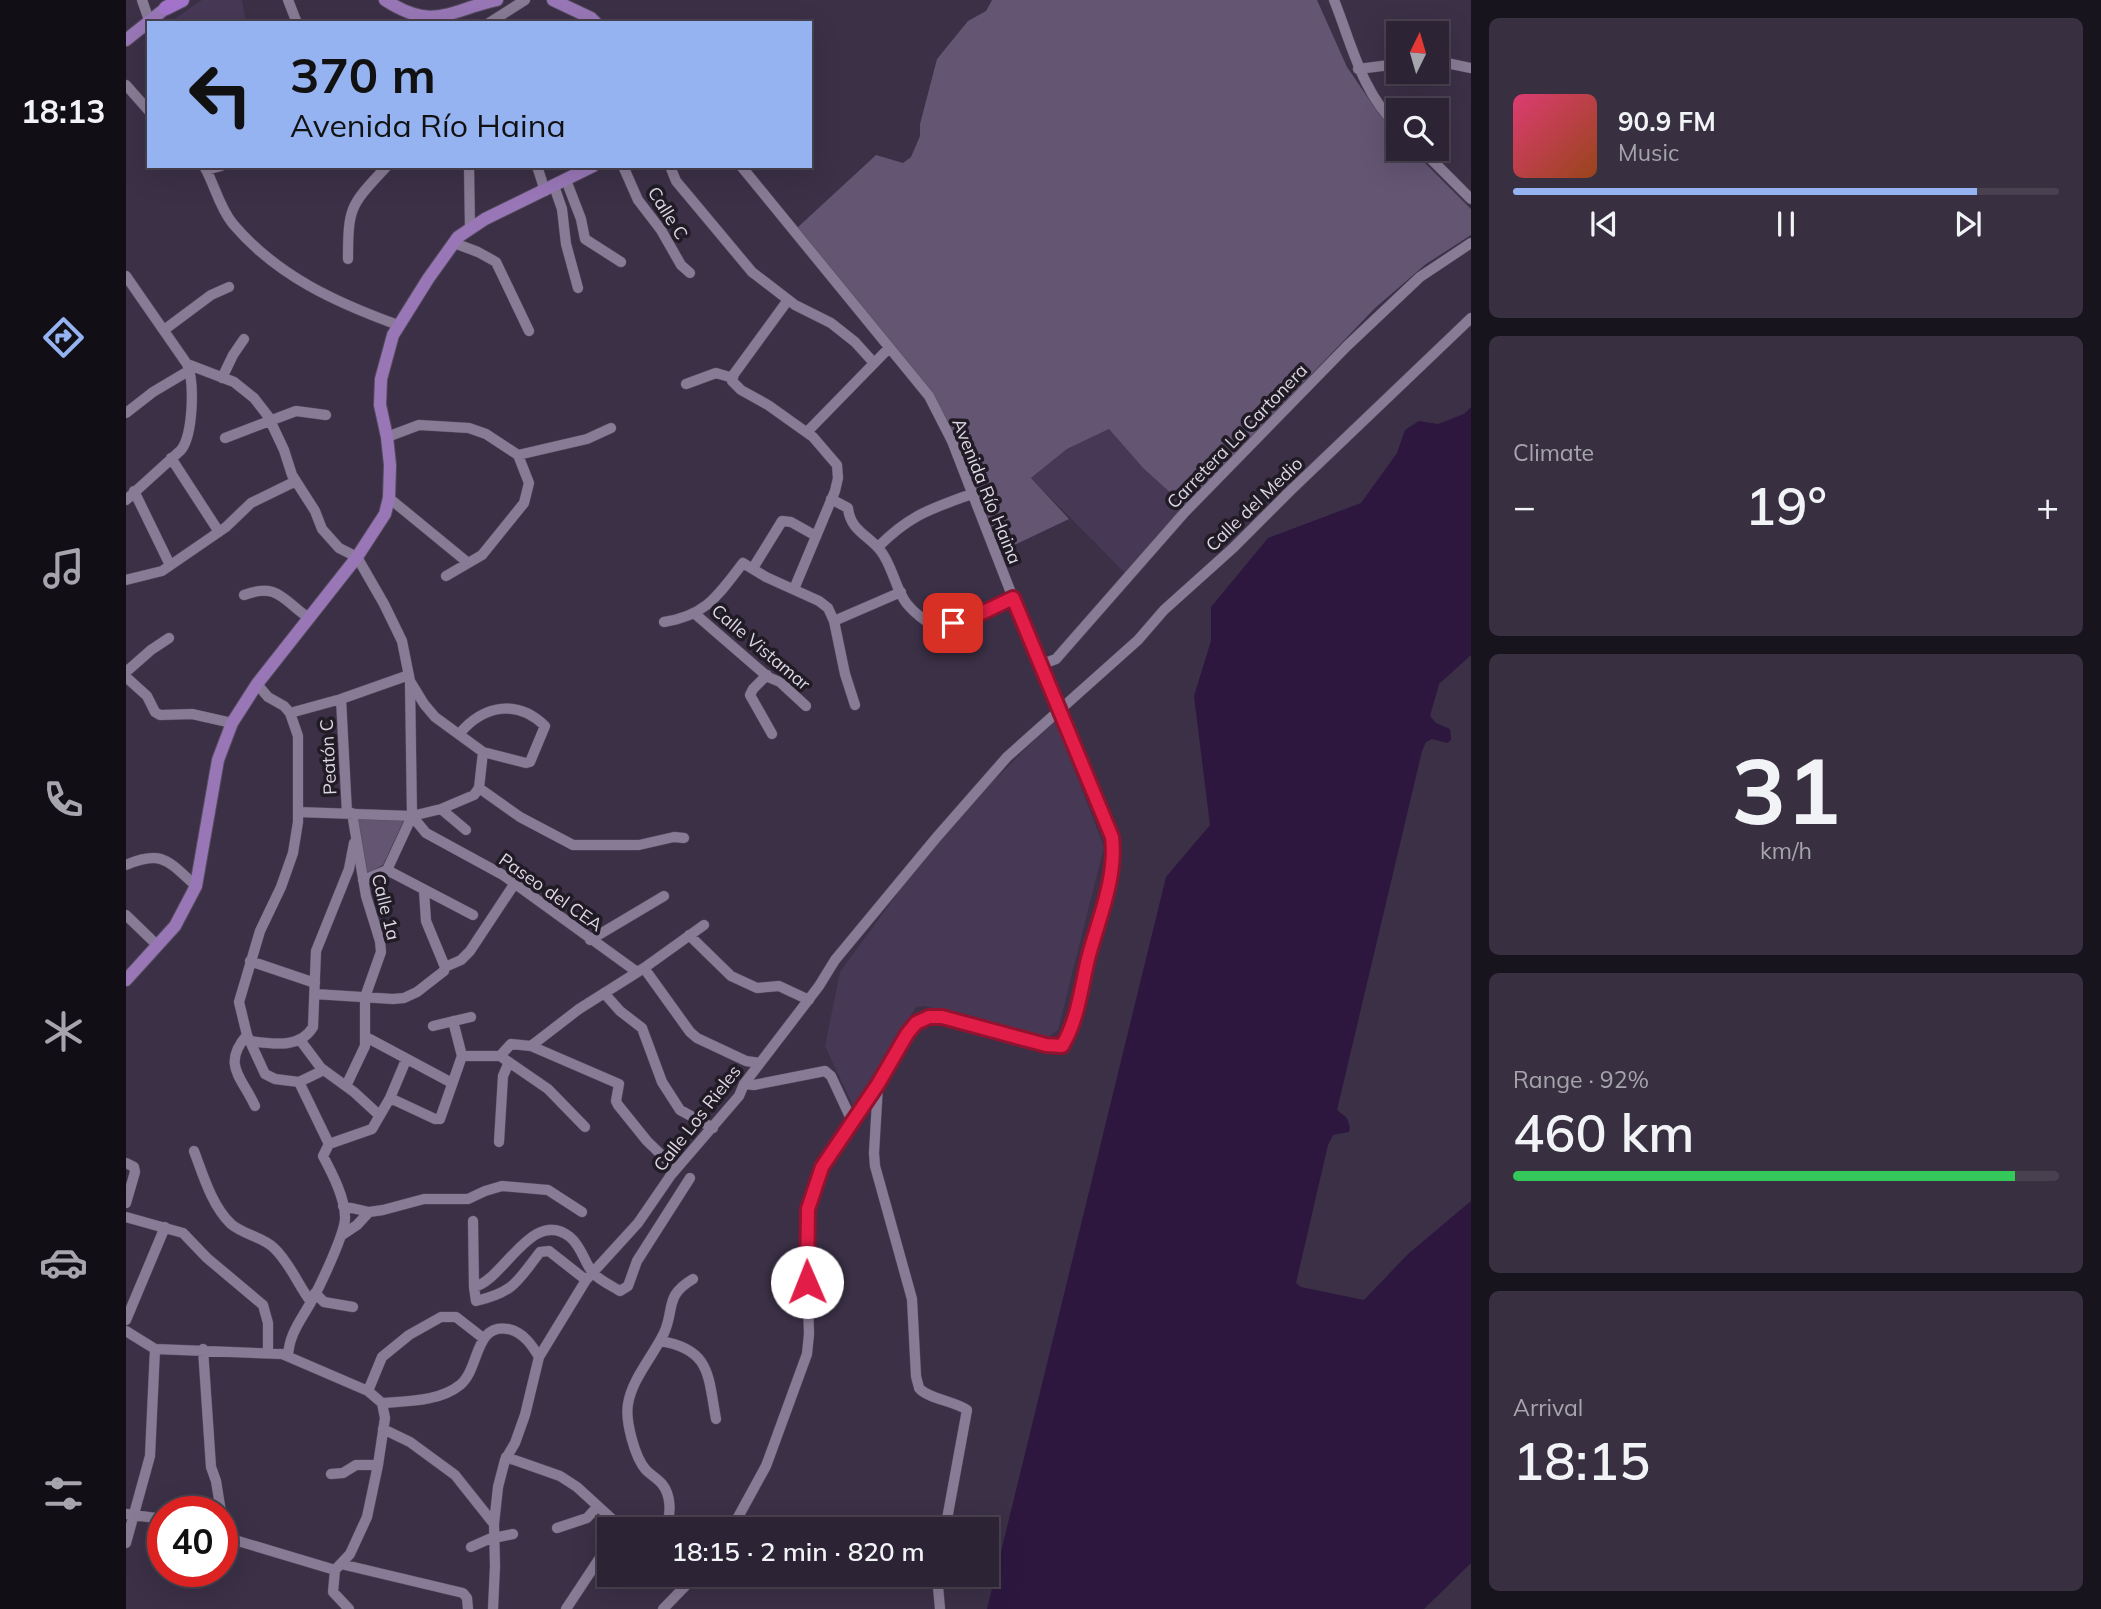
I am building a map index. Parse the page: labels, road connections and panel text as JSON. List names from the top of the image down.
{
  "streets": {
    "street": [
      "Calle C",
      "Carretera La Cartonera",
      "Avenida Río Haina",
      "Calle del Medio",
      "Calle Vistamar",
      "Peatón C",
      "Paseo del CEA",
      "Calle 1a",
      "Calle Los Rieles"
    ]
  },
  "crossings": [
    ["Carretera La Cartonera", "Avenida Río Haina"],
    ["Avenida Río Haina", "Calle del Medio"],
    ["Avenida Río Haina", "Calle Los Rieles"],
    ["Calle del Medio", "Calle Los Rieles"],
    ["Peatón C", "Calle 1a"]
  ],
  "north": "top",
  "page": {
    "tabs": "18:13",
    "turn": ["370 m", "Avenida Río Haina"],
    "song": ["90.9 FM", "Music"],
    "tile": [
      "Climate",
      ["31", "km/h"],
      ["Range · 92%", "460 km"],
      ["Arrival", "18:15"]
    ],
    "heat": ["−", "19°", "+"],
    "limit": "40",
    "trip": "18:15 · 2 min · 820 m"
  }
}
